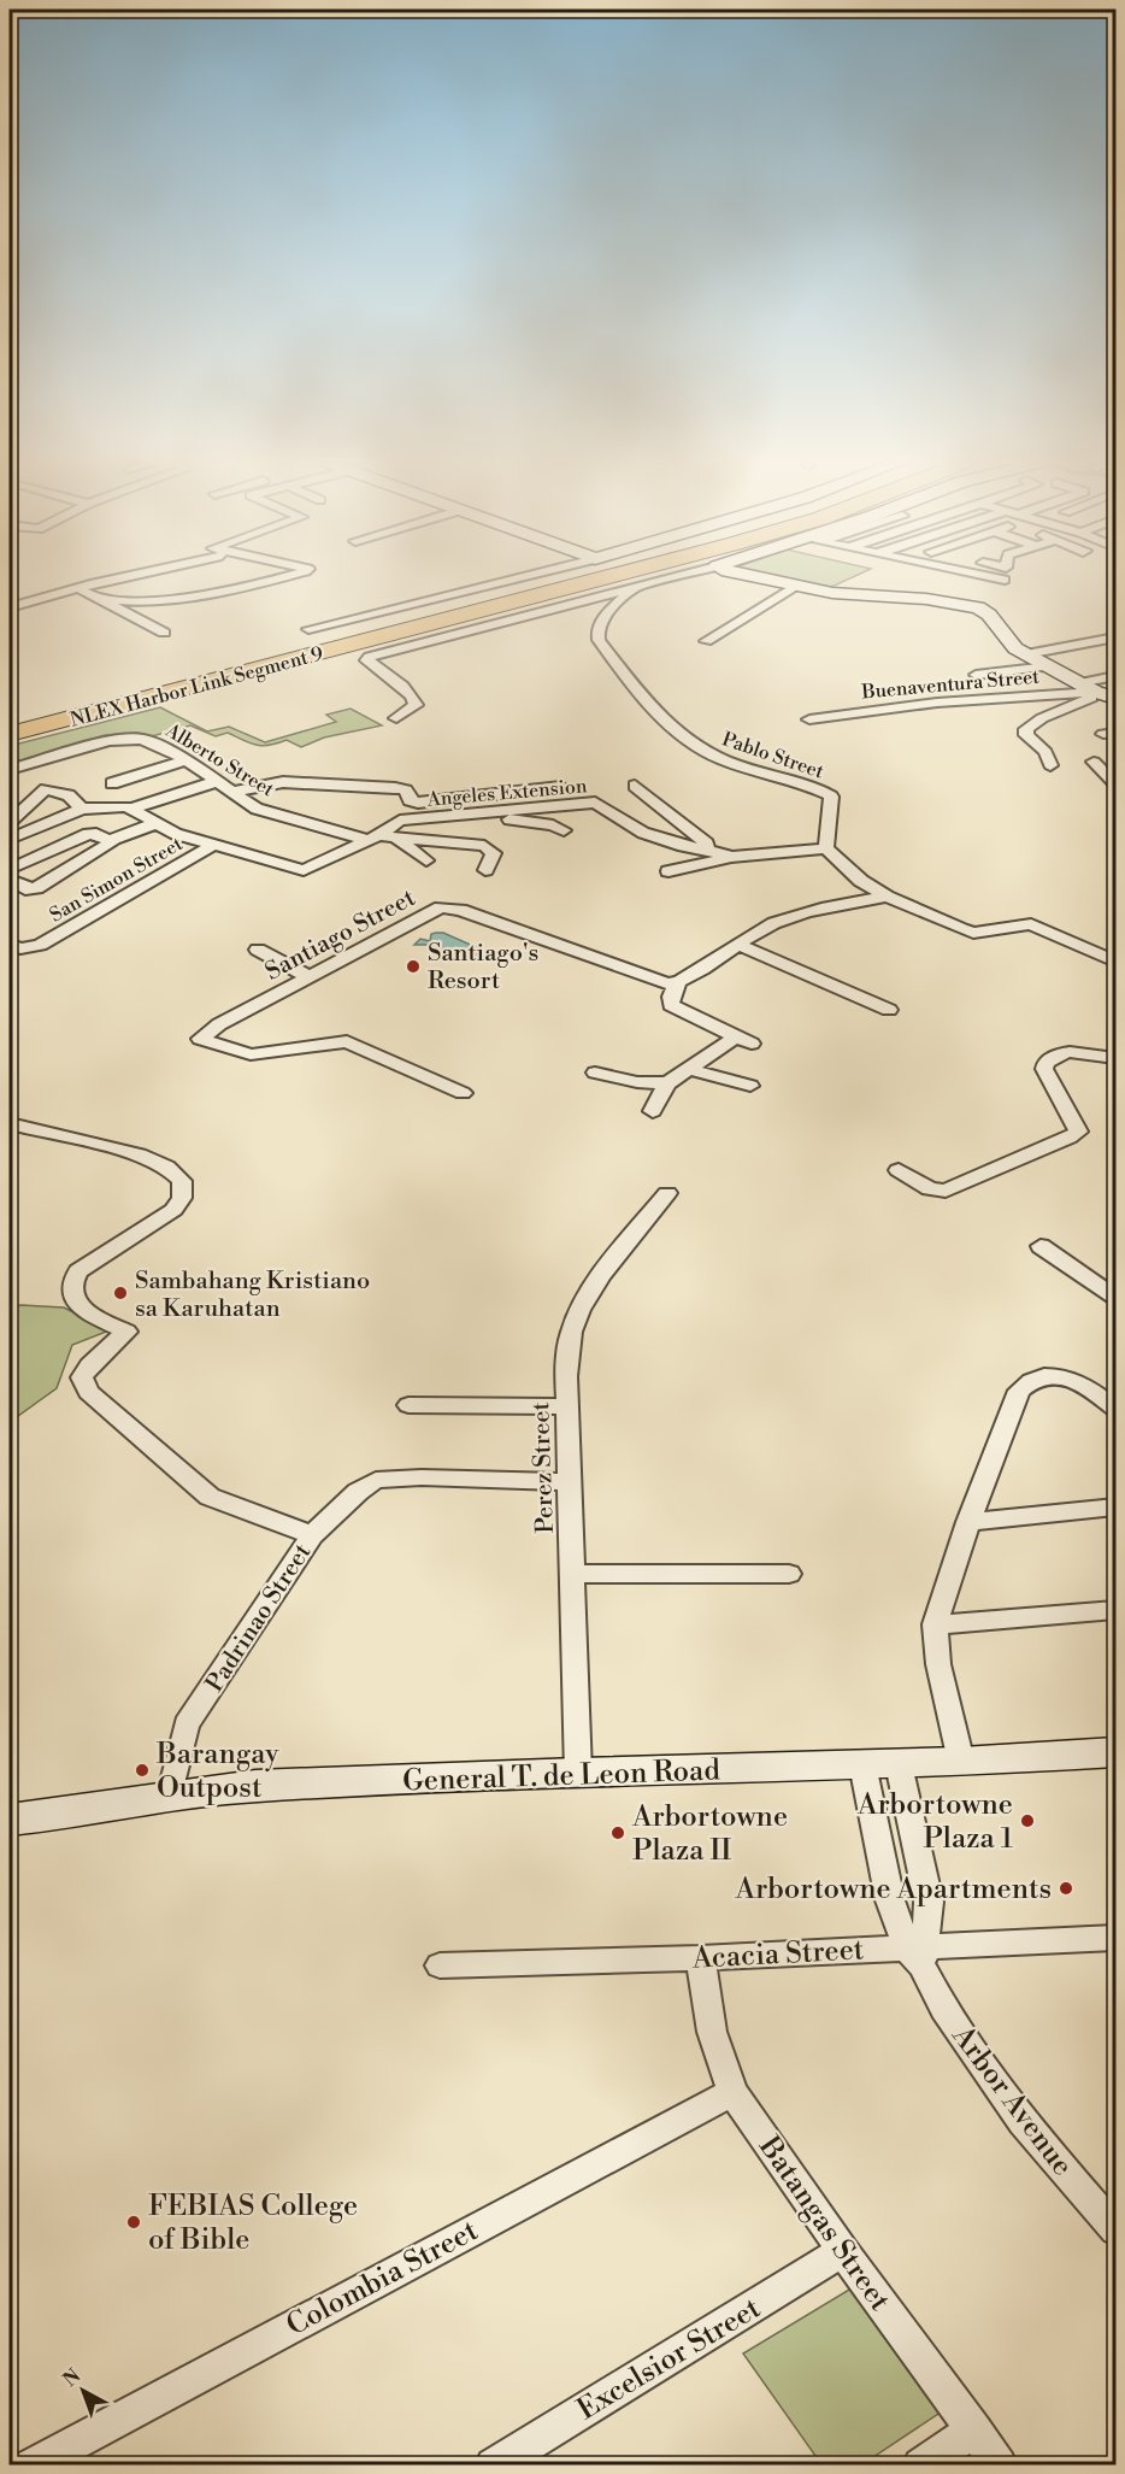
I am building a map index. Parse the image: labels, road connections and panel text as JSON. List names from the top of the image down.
{
  "streets": {
    "highway": ["NLEX Harbor Link Segment 9"],
    "street": [
      "Buenaventura Street",
      "Pablo Street",
      "Alberto Street",
      "Angeles Extension",
      "San Simon Street",
      "Santiago Street",
      "Perez Street",
      "Padrinao Street",
      "General T. de Leon Road",
      "Acacia Street",
      "Arbor Avenue",
      "Batangas Street",
      "Colombia Street",
      "Excelsior Street"
    ]
  },
  "crossings": [
    ["Pablo Street", "Angeles Extension"],
    ["Alberto Street", "Angeles Extension"],
    ["Angeles Extension", "San Simon Street"],
    ["Perez Street", "General T. de Leon Road"],
    ["Padrinao Street", "General T. de Leon Road"],
    ["General T. de Leon Road", "Arbor Avenue"],
    ["Acacia Street", "Arbor Avenue"],
    ["Acacia Street", "Batangas Street"],
    ["Batangas Street", "Colombia Street"],
    ["Batangas Street", "Excelsior Street"]
  ],
  "places": [
    "Santiago's Resort",
    "Sambahang Kristiano sa Karuhatan",
    "Barangay Outpost",
    "Arbortowne Plaza 1",
    "Arbortowne Plaza II",
    "Arbortowne Apartments",
    "FEBIAS College of Bible"
  ],
  "north": "top left"
}
